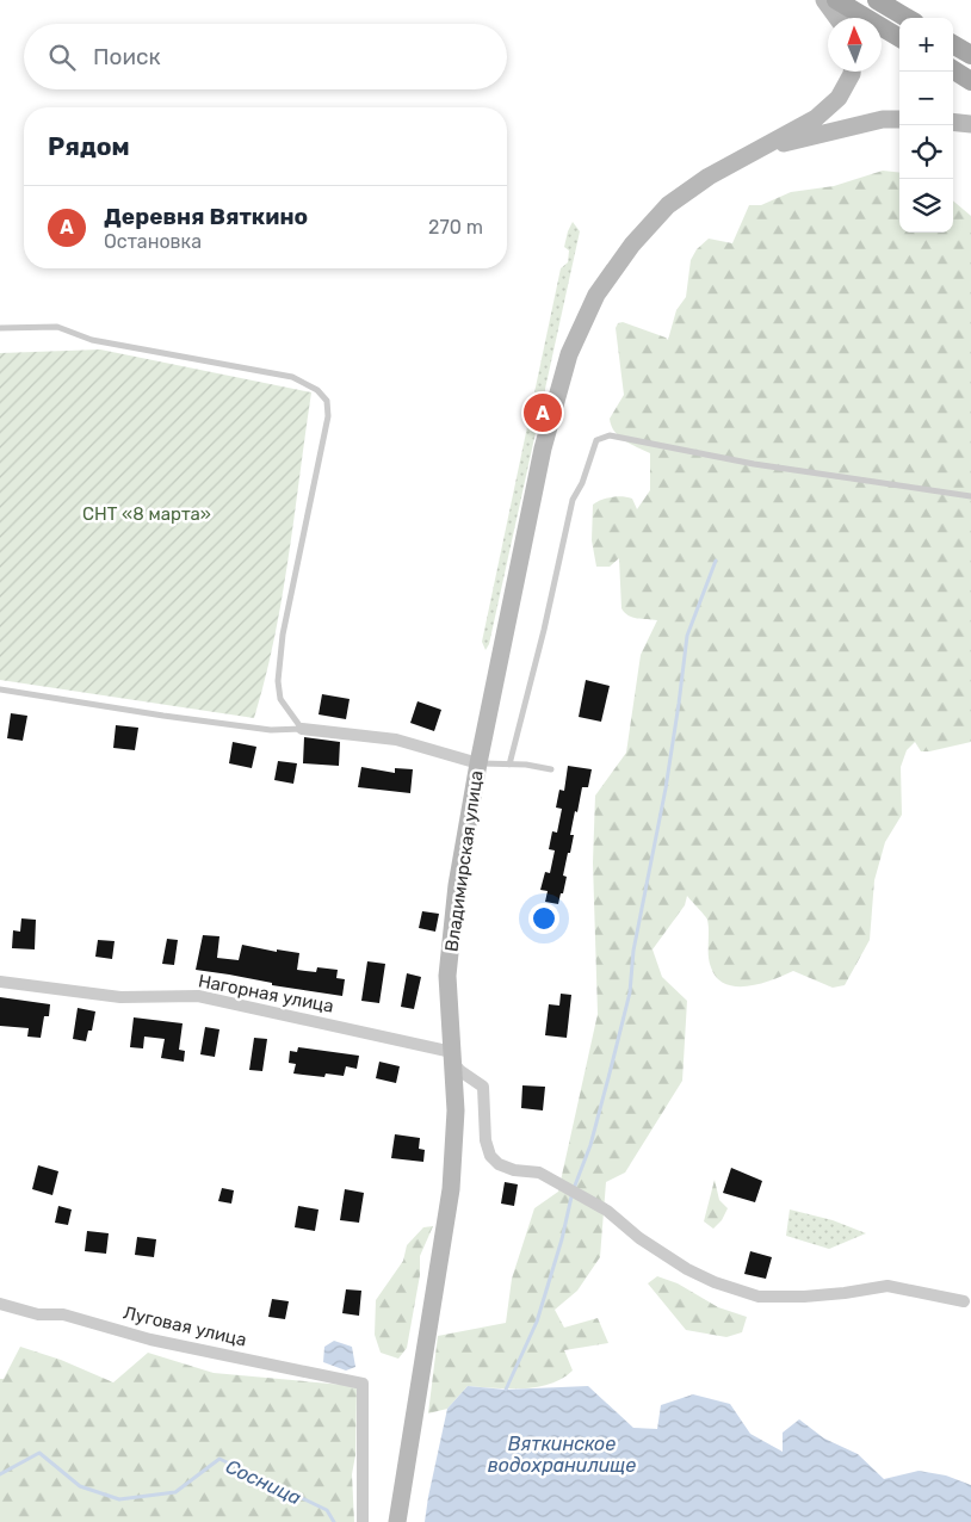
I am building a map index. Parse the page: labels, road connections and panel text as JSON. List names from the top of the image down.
{
  "streets": {
    "street": ["Владимирская улица", "Нагорная улица", "Луговая улица"]
  },
  "crossings": [
    ["Владимирская улица", "Нагорная улица"]
  ],
  "water": ["Вяткинское водохранилище", "Сосница"],
  "parks": ["СНТ «8 марта»"],
  "north": "top",
  "page": {
    "map_buttons": ["+", "−"],
    "search": "Поиск",
    "heading": "Рядом",
    "list": [
      {
        "mark": "A",
        "name": "Деревня Вяткино",
        "note": "Остановка",
        "value": "270 m"
      }
    ],
    "pins": "A"
  }
}
